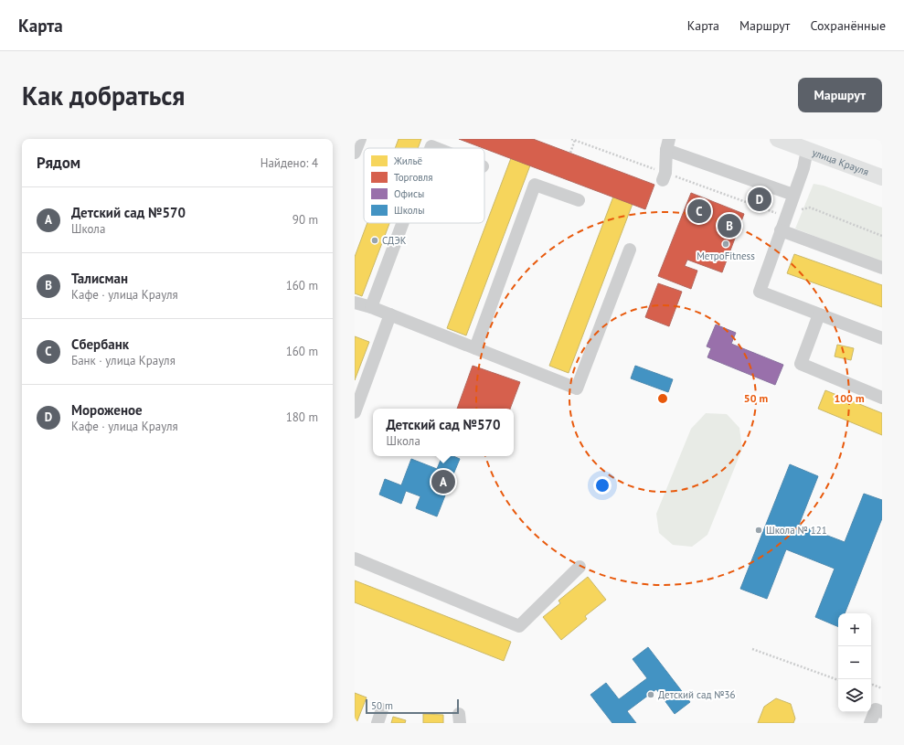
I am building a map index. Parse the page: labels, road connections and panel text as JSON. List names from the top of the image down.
{
  "streets": {
    "main road": ["улица Крауля"]
  },
  "places": [
    "СДЭК",
    "МетроFitness",
    "Школа № 121",
    "Детский сад №36"
  ],
  "legend": [
    "Жильё",
    "Торговля",
    "Офисы",
    "Школы"
  ],
  "scale_bar": "50 m",
  "page": {
    "header": "Карта",
    "nav": ["Карта", "Маршрут", "Сохранённые"],
    "buttons": "Маршрут",
    "title": "Как добраться",
    "heading": ["Рядом", "Найдено: 4"],
    "pins": [
      "D",
      "C",
      "B",
      "A"
    ],
    "list": [
      {
        "mark": "A",
        "name": "Детский сад №570",
        "note": "Школа",
        "value": "90 m"
      },
      {
        "mark": "B",
        "name": "Талисман",
        "note": "Кафе · улица Крауля",
        "value": "160 m"
      },
      {
        "mark": "C",
        "name": "Сбербанк",
        "note": "Банк · улица Крауля",
        "value": "160 m"
      },
      {
        "mark": "D",
        "name": "Мороженое",
        "note": "Кафе · улица Крауля",
        "value": "180 m"
      }
    ],
    "popup": ["Детский сад №570", "Школа"],
    "map_buttons": ["+", "−"],
    "scale": "50 m"
  },
  "rings": ["50 m", "100 m"]
}
